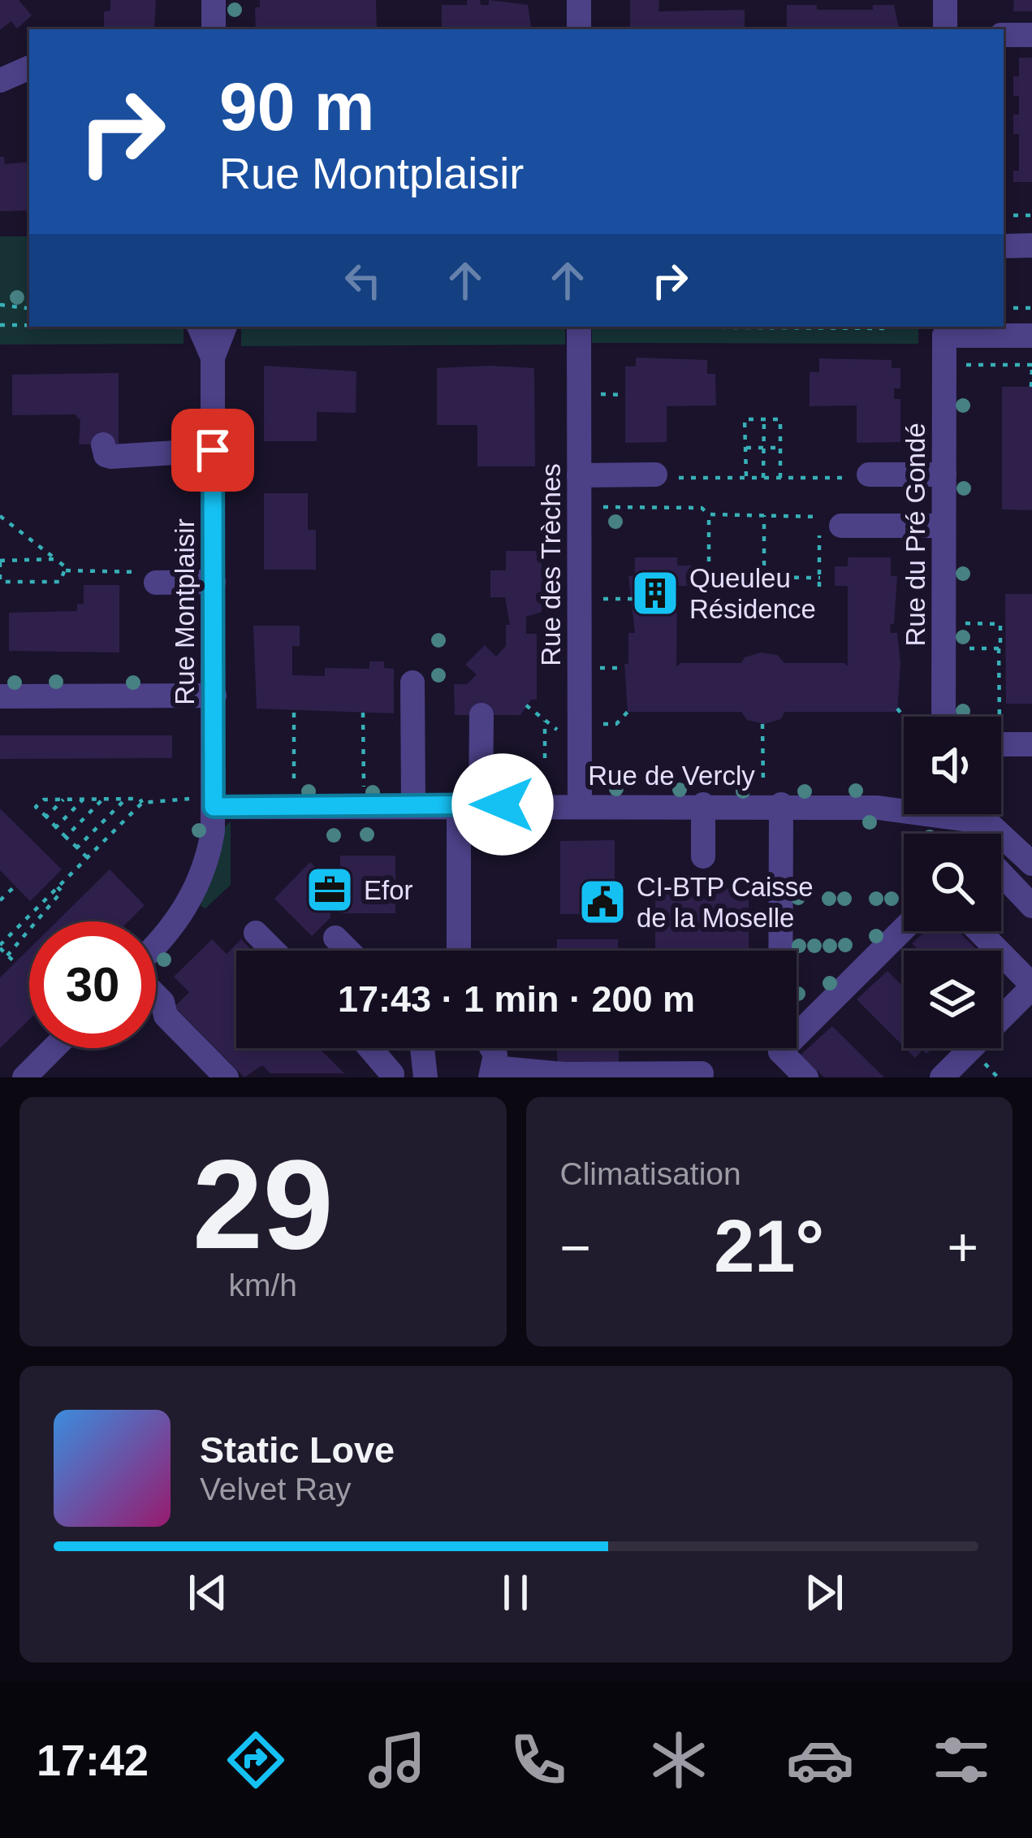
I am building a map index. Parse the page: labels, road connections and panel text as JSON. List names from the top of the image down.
{
  "streets": {
    "street": [
      "Rue du Pré Gondé",
      "Rue des Trèches",
      "Rue Montplaisir",
      "Rue de Vercly"
    ]
  },
  "crossings": [
    ["Rue des Trèches", "Rue de Vercly"],
    ["Rue Montplaisir", "Rue de Vercly"]
  ],
  "places": {
    "building": ["Queuleu Résidence"],
    "office": ["Efor"],
    "public building": ["CI-BTP Caisse de la Moselle"]
  },
  "page": {
    "turn": ["90 m", "Rue Montplaisir"],
    "limit": "30",
    "trip": "17:43 · 1 min · 200 m",
    "tile": [
      ["29", "km/h"],
      "Climatisation"
    ],
    "heat": ["−", "21°", "+"],
    "song": ["Static Love", "Velvet Ray"],
    "tabs": "17:42"
  }
}
